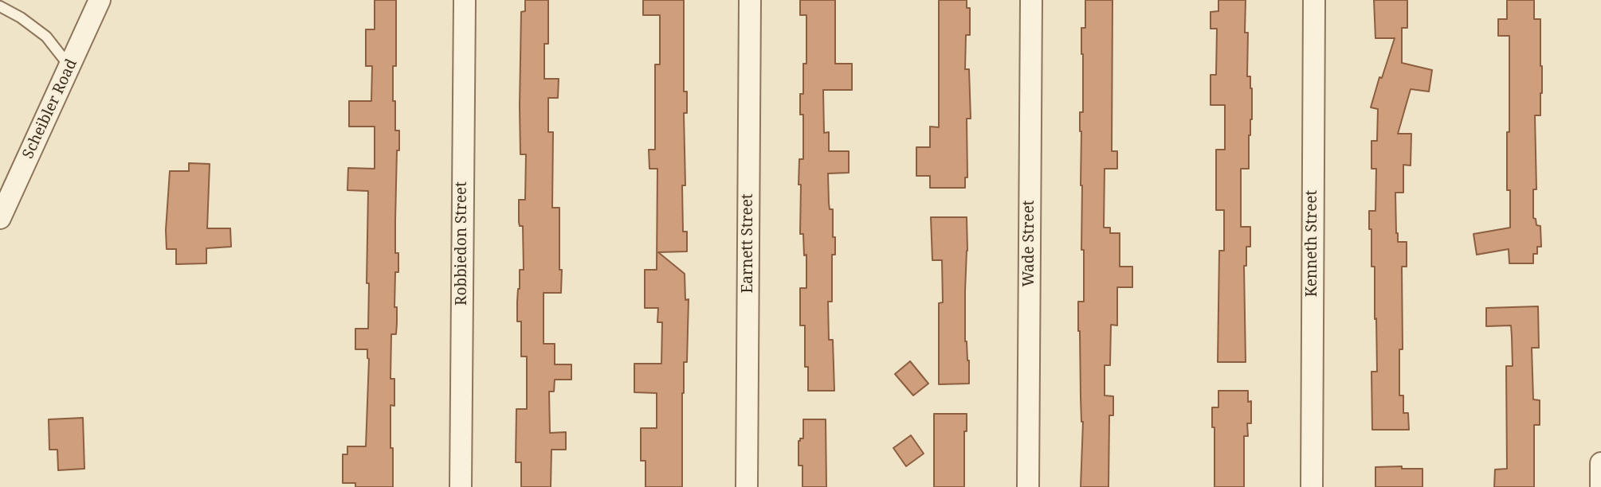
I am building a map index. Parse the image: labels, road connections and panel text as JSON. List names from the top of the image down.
{
  "streets": {
    "street": [
      "Scheibler Road",
      "Robbiedon Street",
      "Earnett Street",
      "Wade Street",
      "Kenneth Street"
    ]
  }
}
